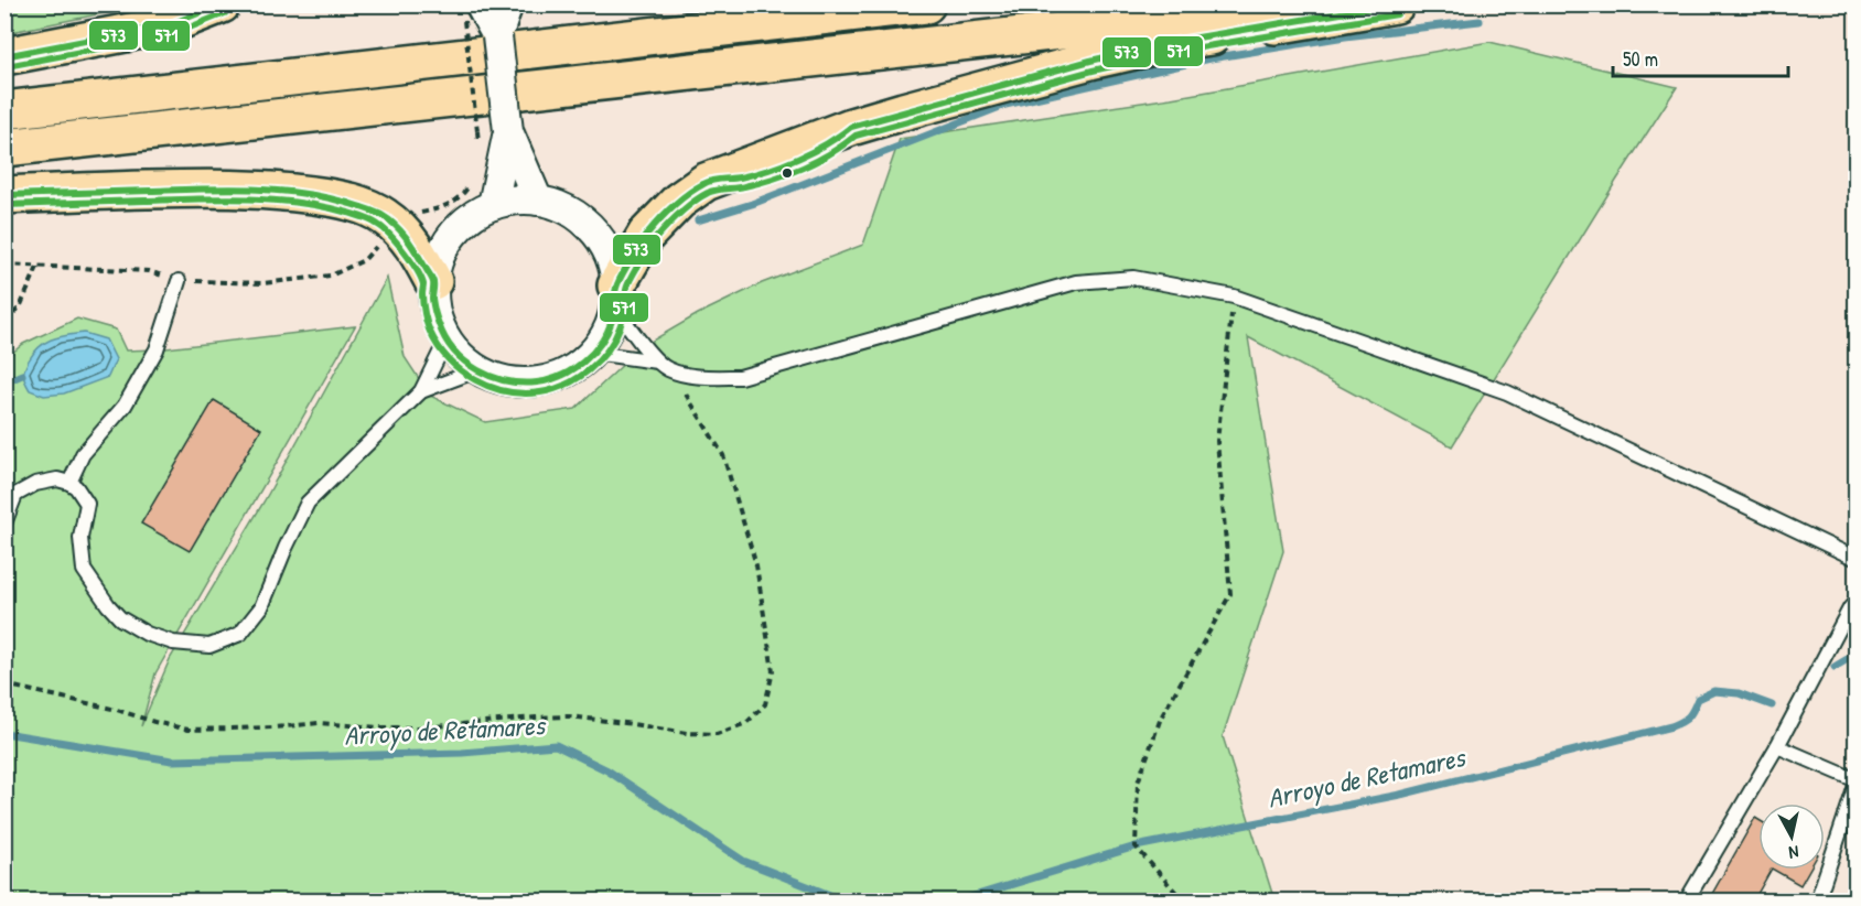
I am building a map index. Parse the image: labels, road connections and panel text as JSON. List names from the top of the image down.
{
  "water": ["Arroyo de Retamares"],
  "lines": ["transit line 573", "transit line 571"],
  "scale_bar": "50 m",
  "north": "bottom"
}
